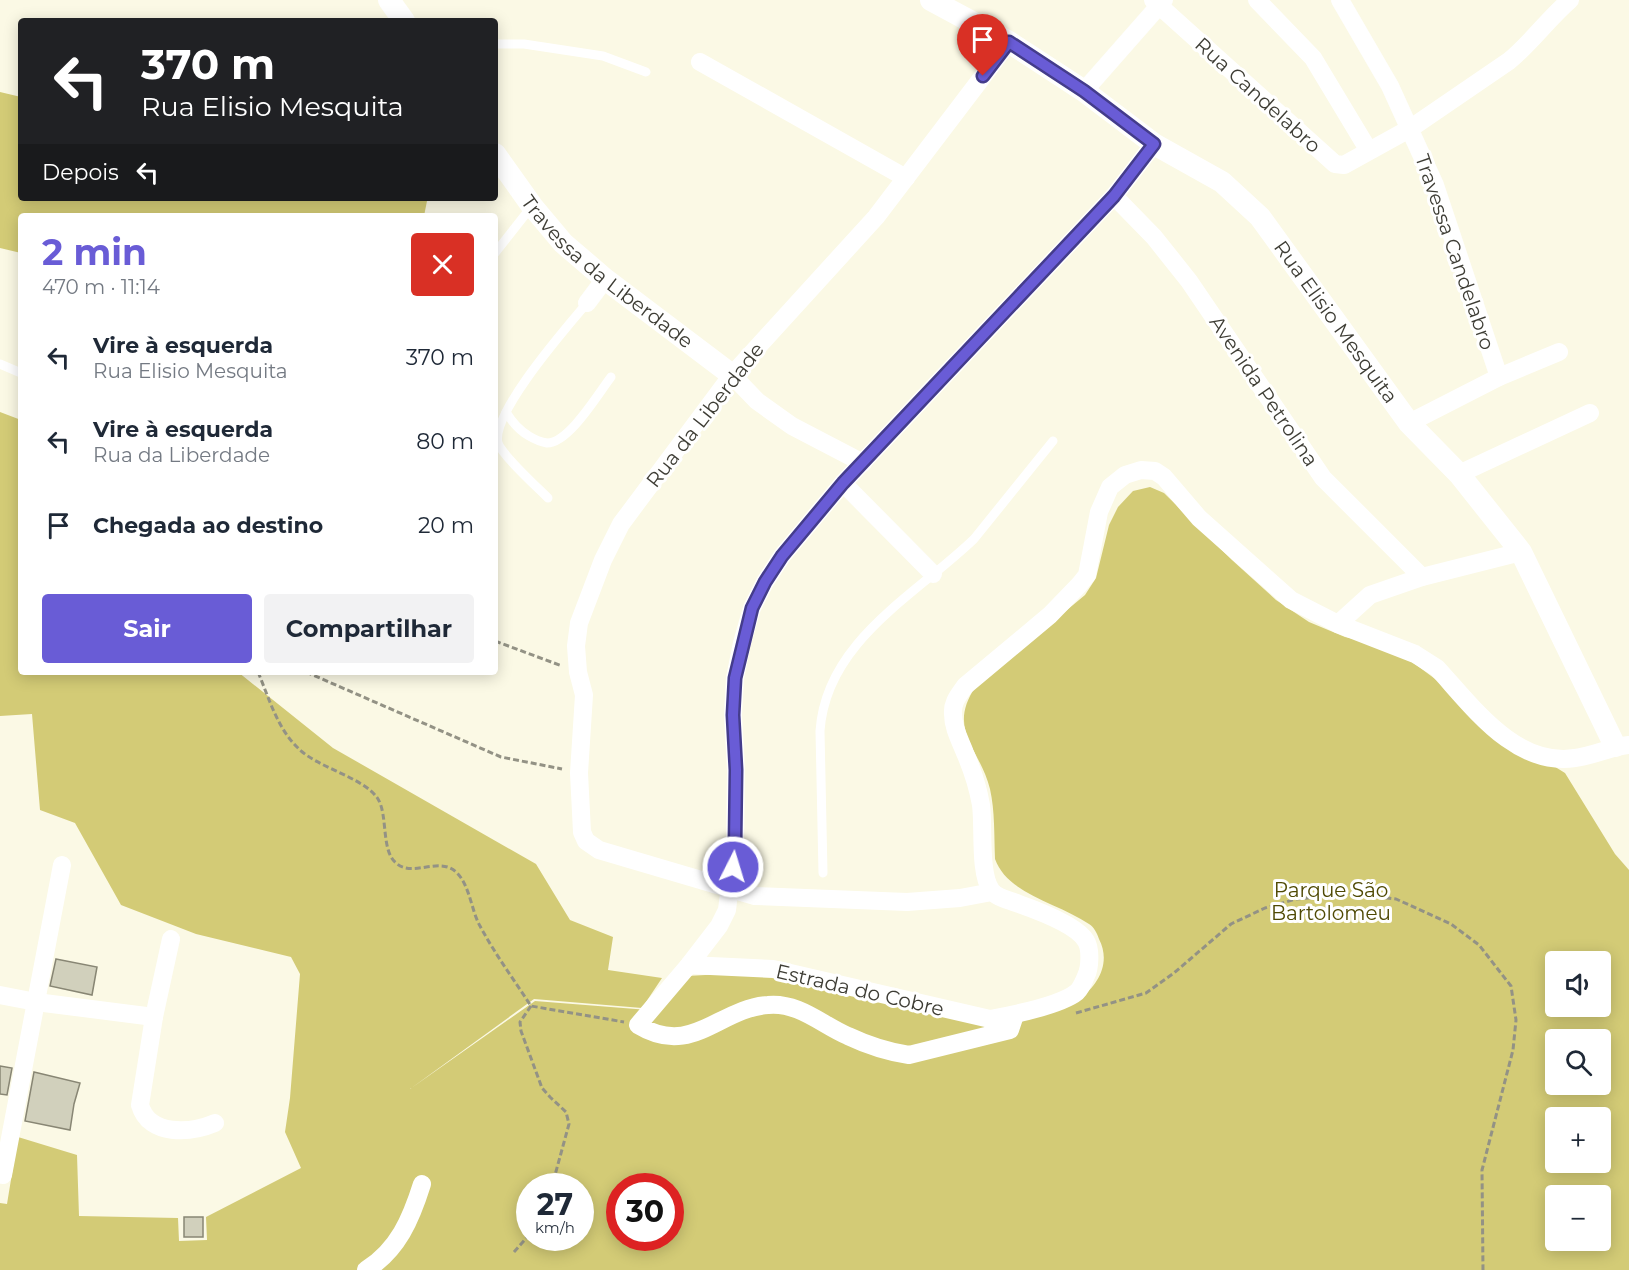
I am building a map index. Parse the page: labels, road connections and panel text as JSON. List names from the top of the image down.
{
  "streets": {
    "street": [
      "Rua Candelabro",
      "Travessa Candelabro",
      "Travessa da Liberdade",
      "Rua Elisio Mesquita",
      "Avenida Petrolina",
      "Rua da Liberdade",
      "Estrada do Cobre"
    ]
  },
  "crossings": [
    ["Rua Candelabro", "Travessa Candelabro"],
    ["Travessa da Liberdade", "Rua da Liberdade"],
    ["Rua Elisio Mesquita", "Rua da Liberdade"]
  ],
  "parks": ["Parque São Bartolomeu"],
  "page": {
    "turn": ["370 m", "Rua Elisio Mesquita"],
    "then": "Depois",
    "heading": ["2 min", "470 m · 11:14"],
    "list": [
      {
        "name": "Vire à esquerda",
        "note": "Rua Elisio Mesquita",
        "value": "370 m"
      },
      {
        "name": "Vire à esquerda",
        "note": "Rua da Liberdade",
        "value": "80 m"
      },
      {
        "name": "Chegada ao destino",
        "value": "20 m"
      }
    ],
    "buttons": ["Sair", "Compartilhar"],
    "map_buttons": ["+", "−"],
    "speed": "27 km/h",
    "limit": "30"
  }
}
